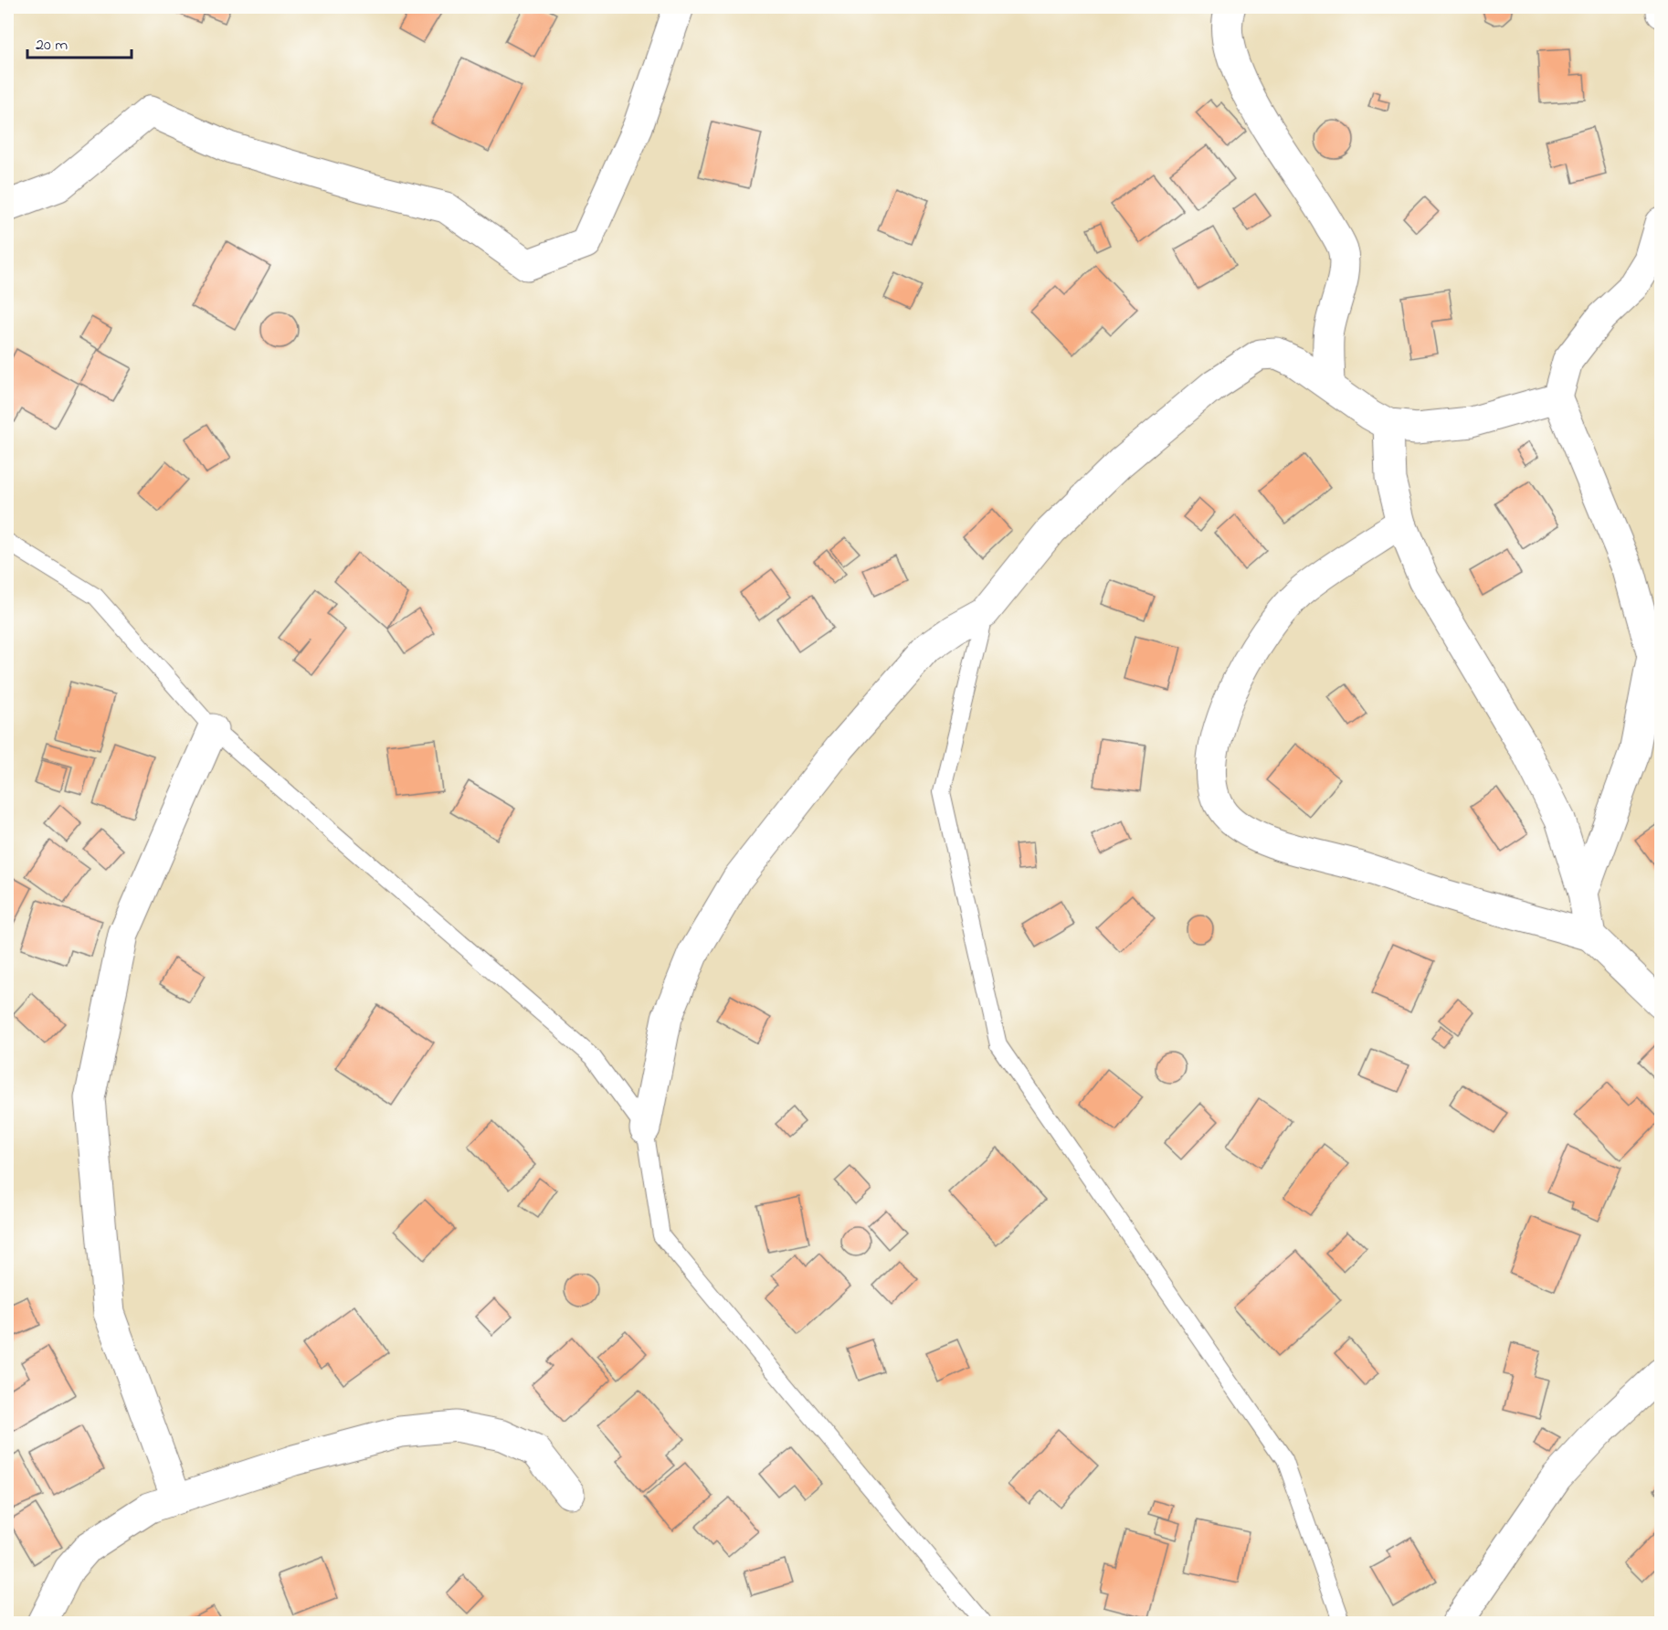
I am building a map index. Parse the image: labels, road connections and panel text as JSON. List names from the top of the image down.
{
  "scale_bar": "20 m"
}
